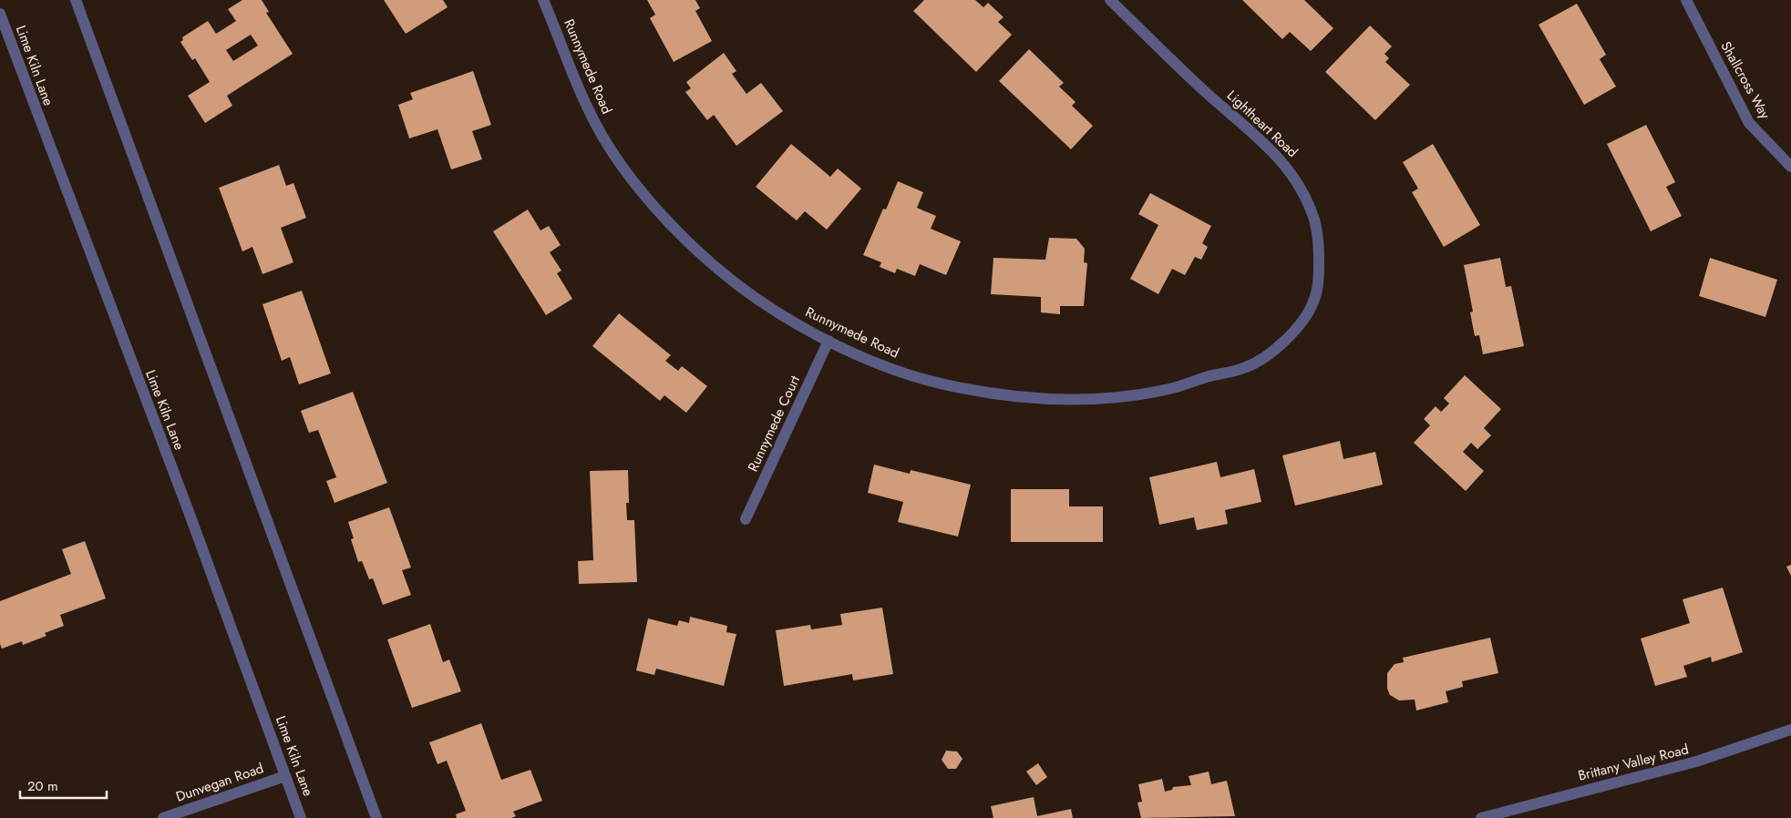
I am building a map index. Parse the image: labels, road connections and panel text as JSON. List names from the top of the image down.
{
  "streets": {
    "street": [
      "Lime Kiln Lane",
      "Runnymede Road",
      "Shallcross Way",
      "Lightheart Road",
      "Runnymede Court",
      "Brittany Valley Road",
      "Dunvegan Road"
    ]
  },
  "crossings": [
    ["Lime Kiln Lane", "Dunvegan Road"],
    ["Runnymede Road", "Lightheart Road"],
    ["Runnymede Road", "Runnymede Court"]
  ],
  "scale_bar": "20 m"
}
